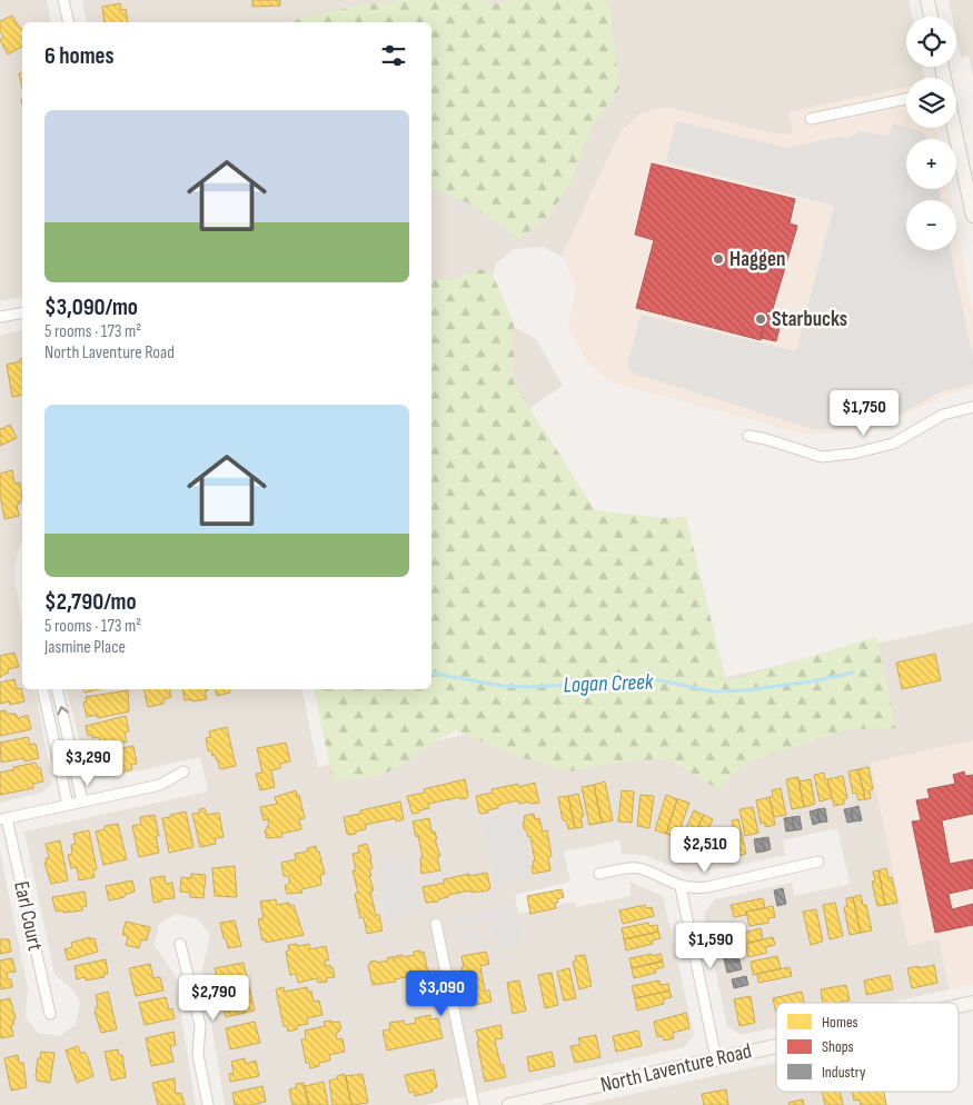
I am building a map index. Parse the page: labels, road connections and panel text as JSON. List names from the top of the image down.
{
  "streets": {
    "street": ["Earl Court", "North Laventure Road"]
  },
  "water": ["Logan Creek"],
  "places": ["Haggen", "Starbucks"],
  "legend": ["Homes", "Shops", "Industry"],
  "page": {
    "map_buttons": ["+", "−"],
    "heading": "6 homes",
    "list": [
      {
        "name": "$3,090/mo",
        "note": "5 rooms · 173 m² · North Laventure Road"
      },
      {
        "name": "$2,790/mo",
        "note": "5 rooms · 173 m² · Jasmine Place"
      }
    ],
    "price": [
      "$1,750",
      "$3,290",
      "$2,510",
      "$1,590",
      "$3,090",
      "$2,790"
    ]
  }
}
